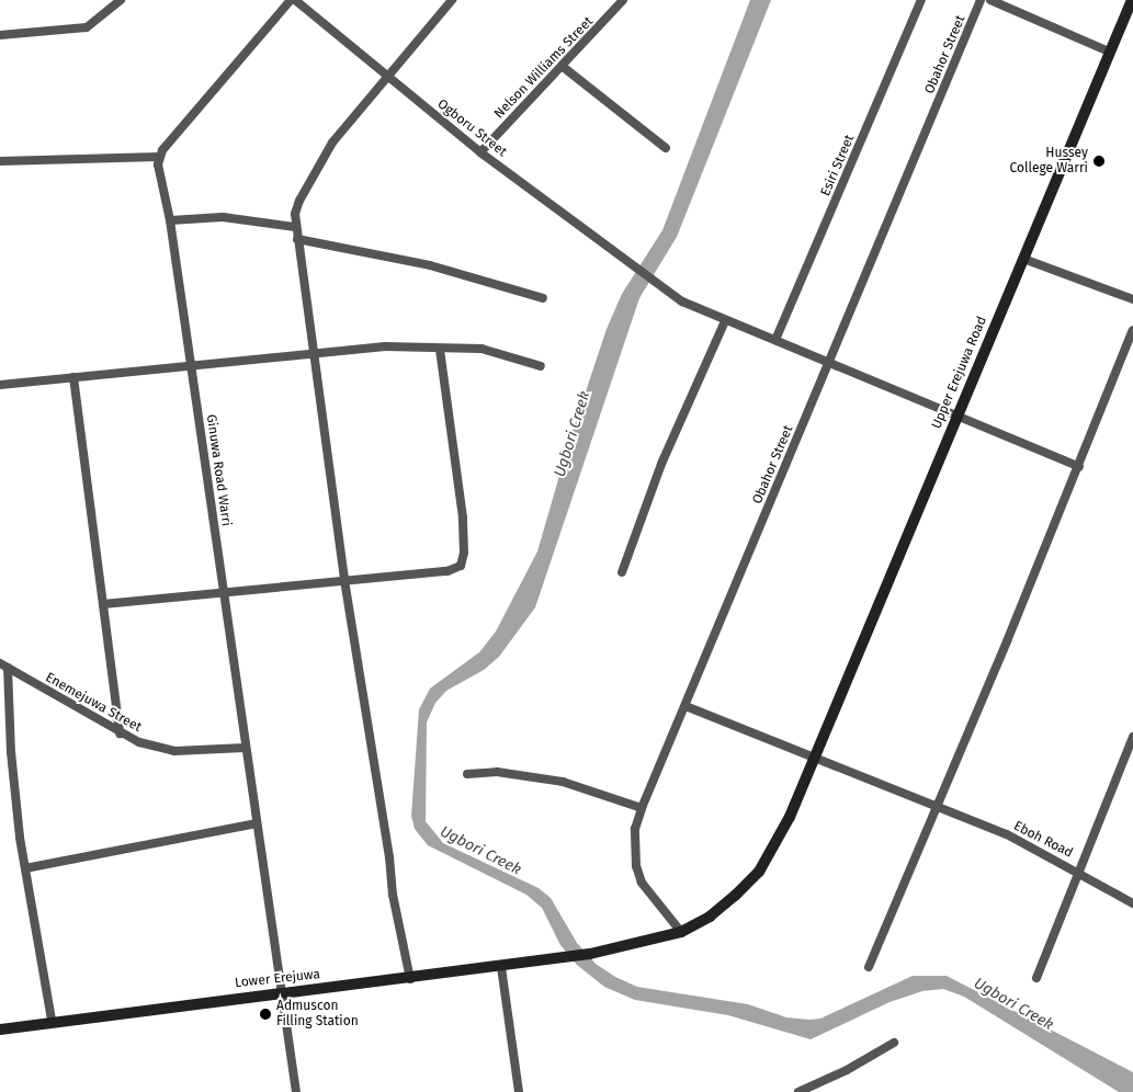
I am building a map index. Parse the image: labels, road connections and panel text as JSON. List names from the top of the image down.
{
  "streets": {
    "street": [
      "Obahor Street",
      "Nelson Williams Street",
      "Ogboru Street",
      "Esiri Street",
      "Upper Erejuwa Road",
      "Ginuwa Road Warri",
      "Enemejuwa Street",
      "Eboh Road",
      "Lower Erejuwa"
    ]
  },
  "crossings": [
    ["Obahor Street", "Ogboru Street"],
    ["Obahor Street", "Upper Erejuwa Road"],
    ["Obahor Street", "Eboh Road"],
    ["Obahor Street", "Lower Erejuwa"],
    ["Nelson Williams Street", "Ogboru Street"],
    ["Ogboru Street", "Esiri Street"],
    ["Ogboru Street", "Upper Erejuwa Road"],
    ["Upper Erejuwa Road", "Eboh Road"],
    ["Upper Erejuwa Road", "Lower Erejuwa"],
    ["Ginuwa Road Warri", "Enemejuwa Street"],
    ["Ginuwa Road Warri", "Lower Erejuwa"]
  ],
  "water": ["Ugbori Creek"],
  "places": ["Hussey College Warri", "Admuscon Filling Station"]
}
